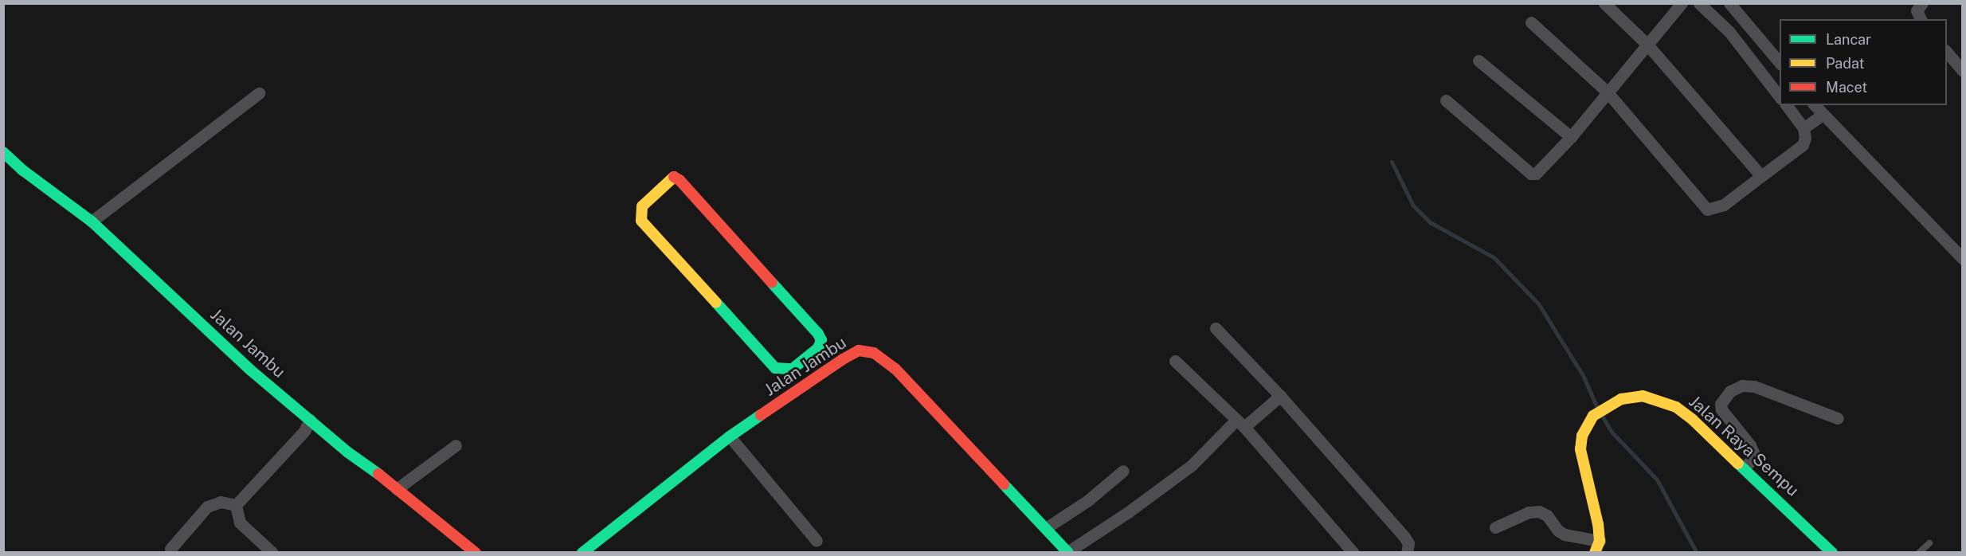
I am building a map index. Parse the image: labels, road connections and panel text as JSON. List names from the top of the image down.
{
  "streets": {
    "street": ["Jalan Jambu", "Jalan Raya Sempu"]
  },
  "legend": ["Lancar", "Padat", "Macet"]
}
